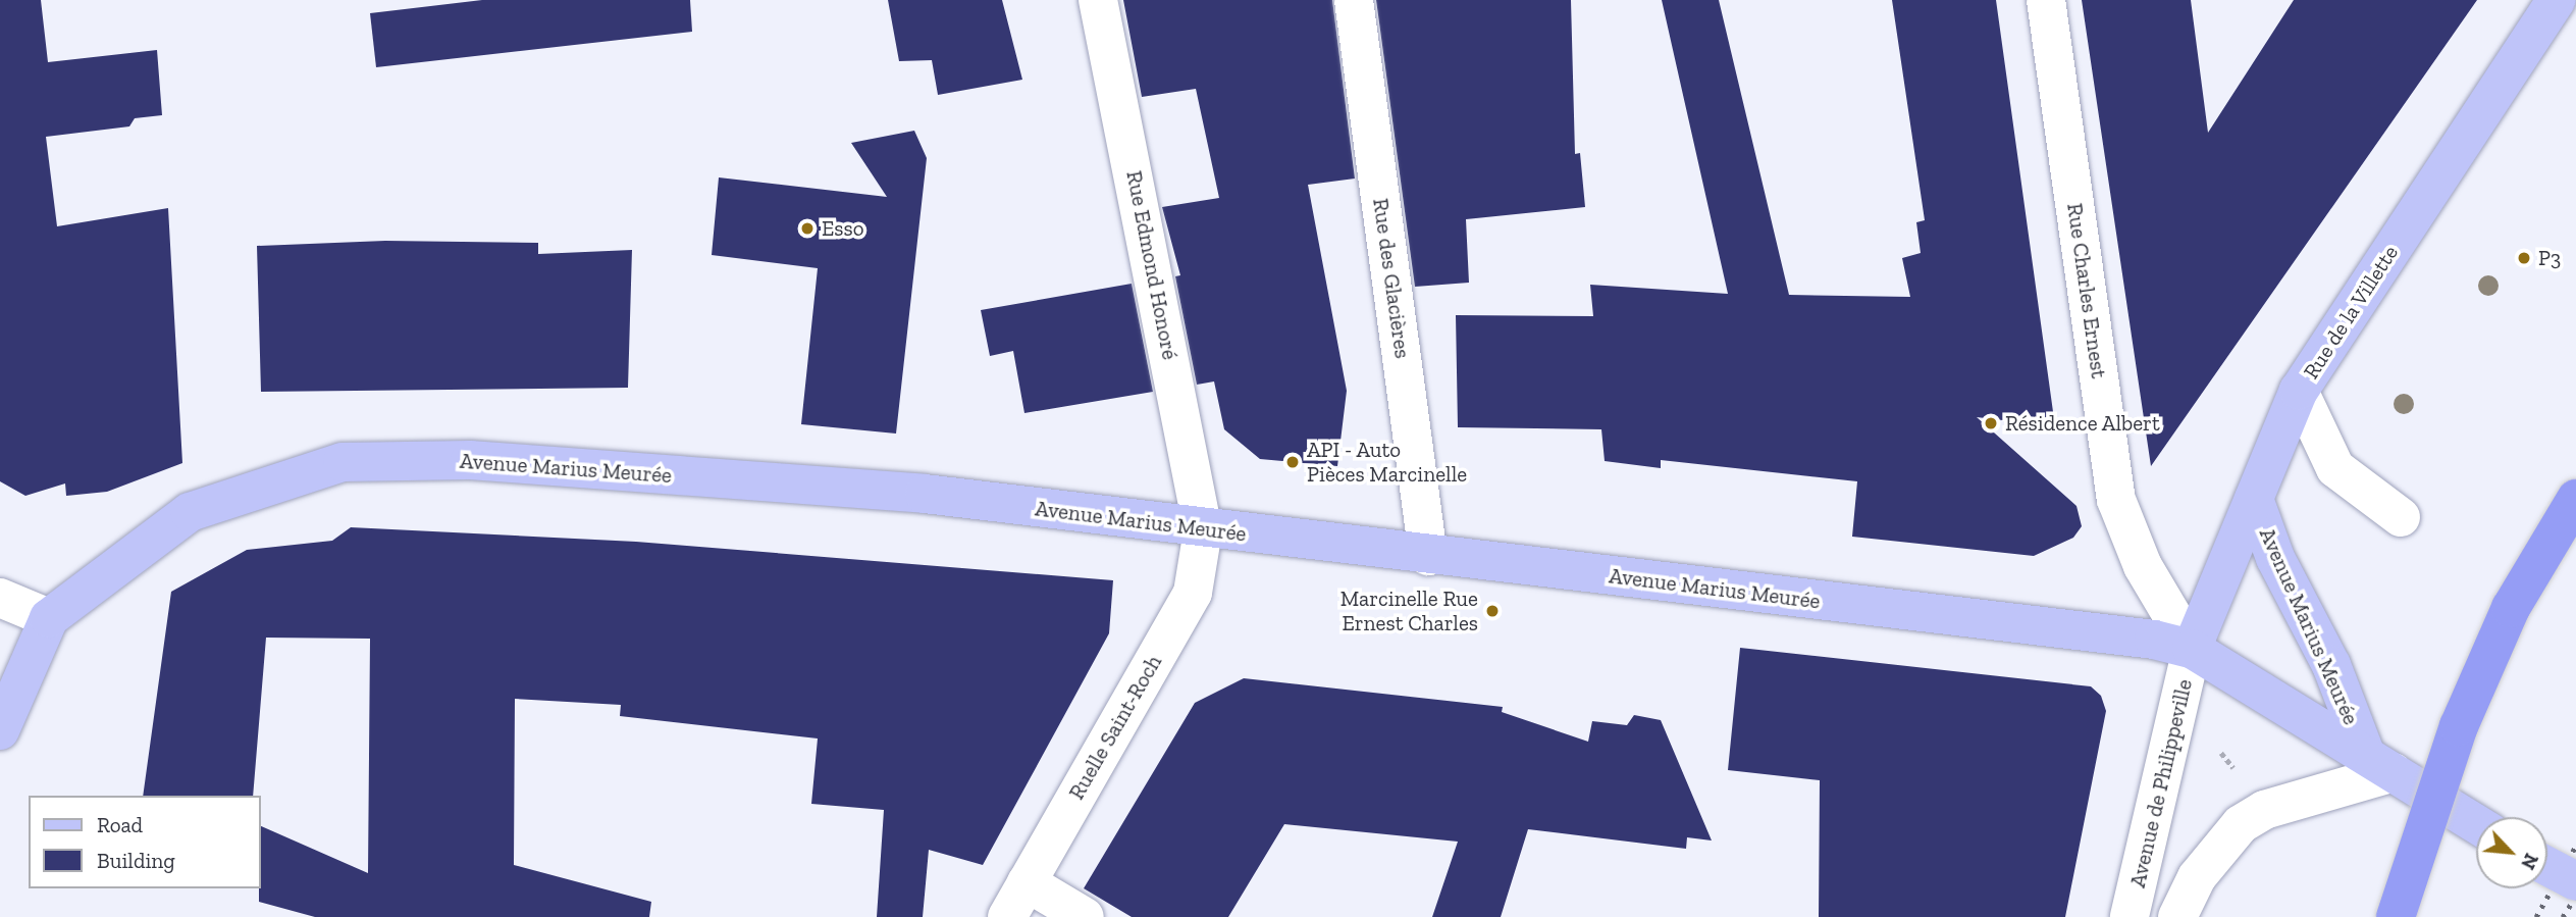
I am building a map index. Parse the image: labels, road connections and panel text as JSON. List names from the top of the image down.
{
  "streets": {
    "main road": ["Rue de la Villette", "Avenue Marius Meurée"],
    "street": [
      "Rue Edmond Honoré",
      "Rue des Glacières",
      "Rue Charles Ernest",
      "Ruelle Saint-Roch",
      "Avenue de Philippeville"
    ]
  },
  "crossings": [
    ["Rue Edmond Honoré", "Avenue Marius Meurée"],
    ["Rue Edmond Honoré", "Ruelle Saint-Roch"],
    ["Rue des Glacières", "Avenue Marius Meurée"],
    ["Rue Charles Ernest", "Rue de la Villette"],
    ["Rue Charles Ernest", "Avenue Marius Meurée"],
    ["Rue Charles Ernest", "Avenue de Philippeville"],
    ["Rue de la Villette", "Avenue Marius Meurée"],
    ["Rue de la Villette", "Avenue de Philippeville"],
    ["Avenue Marius Meurée", "Ruelle Saint-Roch"],
    ["Avenue Marius Meurée", "Avenue de Philippeville"]
  ],
  "places": [
    "Esso",
    "P3",
    "Résidence Albert",
    "API - Auto Pièces Marcinelle",
    "Marcinelle Rue Ernest Charles"
  ],
  "legend": ["Road", "Building"],
  "north": "bottom right"
}
